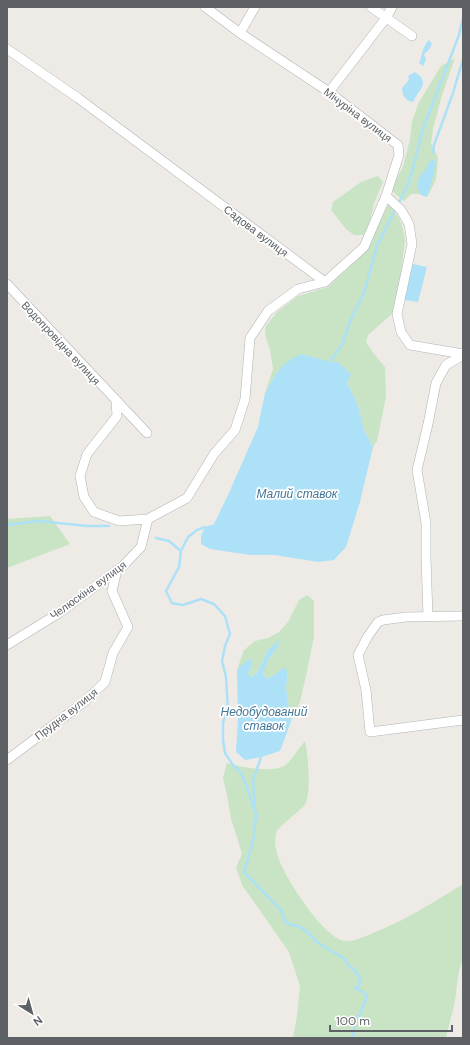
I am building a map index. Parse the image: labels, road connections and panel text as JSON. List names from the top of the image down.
{
  "streets": {
    "street": [
      "Мічуріна вулиця",
      "Садова вулиця",
      "Водопровідна вулиця",
      "Челюскіна вулиця",
      "Прудна вулиця"
    ]
  },
  "crossings": [
    ["Мічуріна вулиця", "Садова вулиця"]
  ],
  "water": ["Малий ставок", "Недобудований ставок"],
  "scale_bar": "100 m",
  "north": "bottom right"
}
